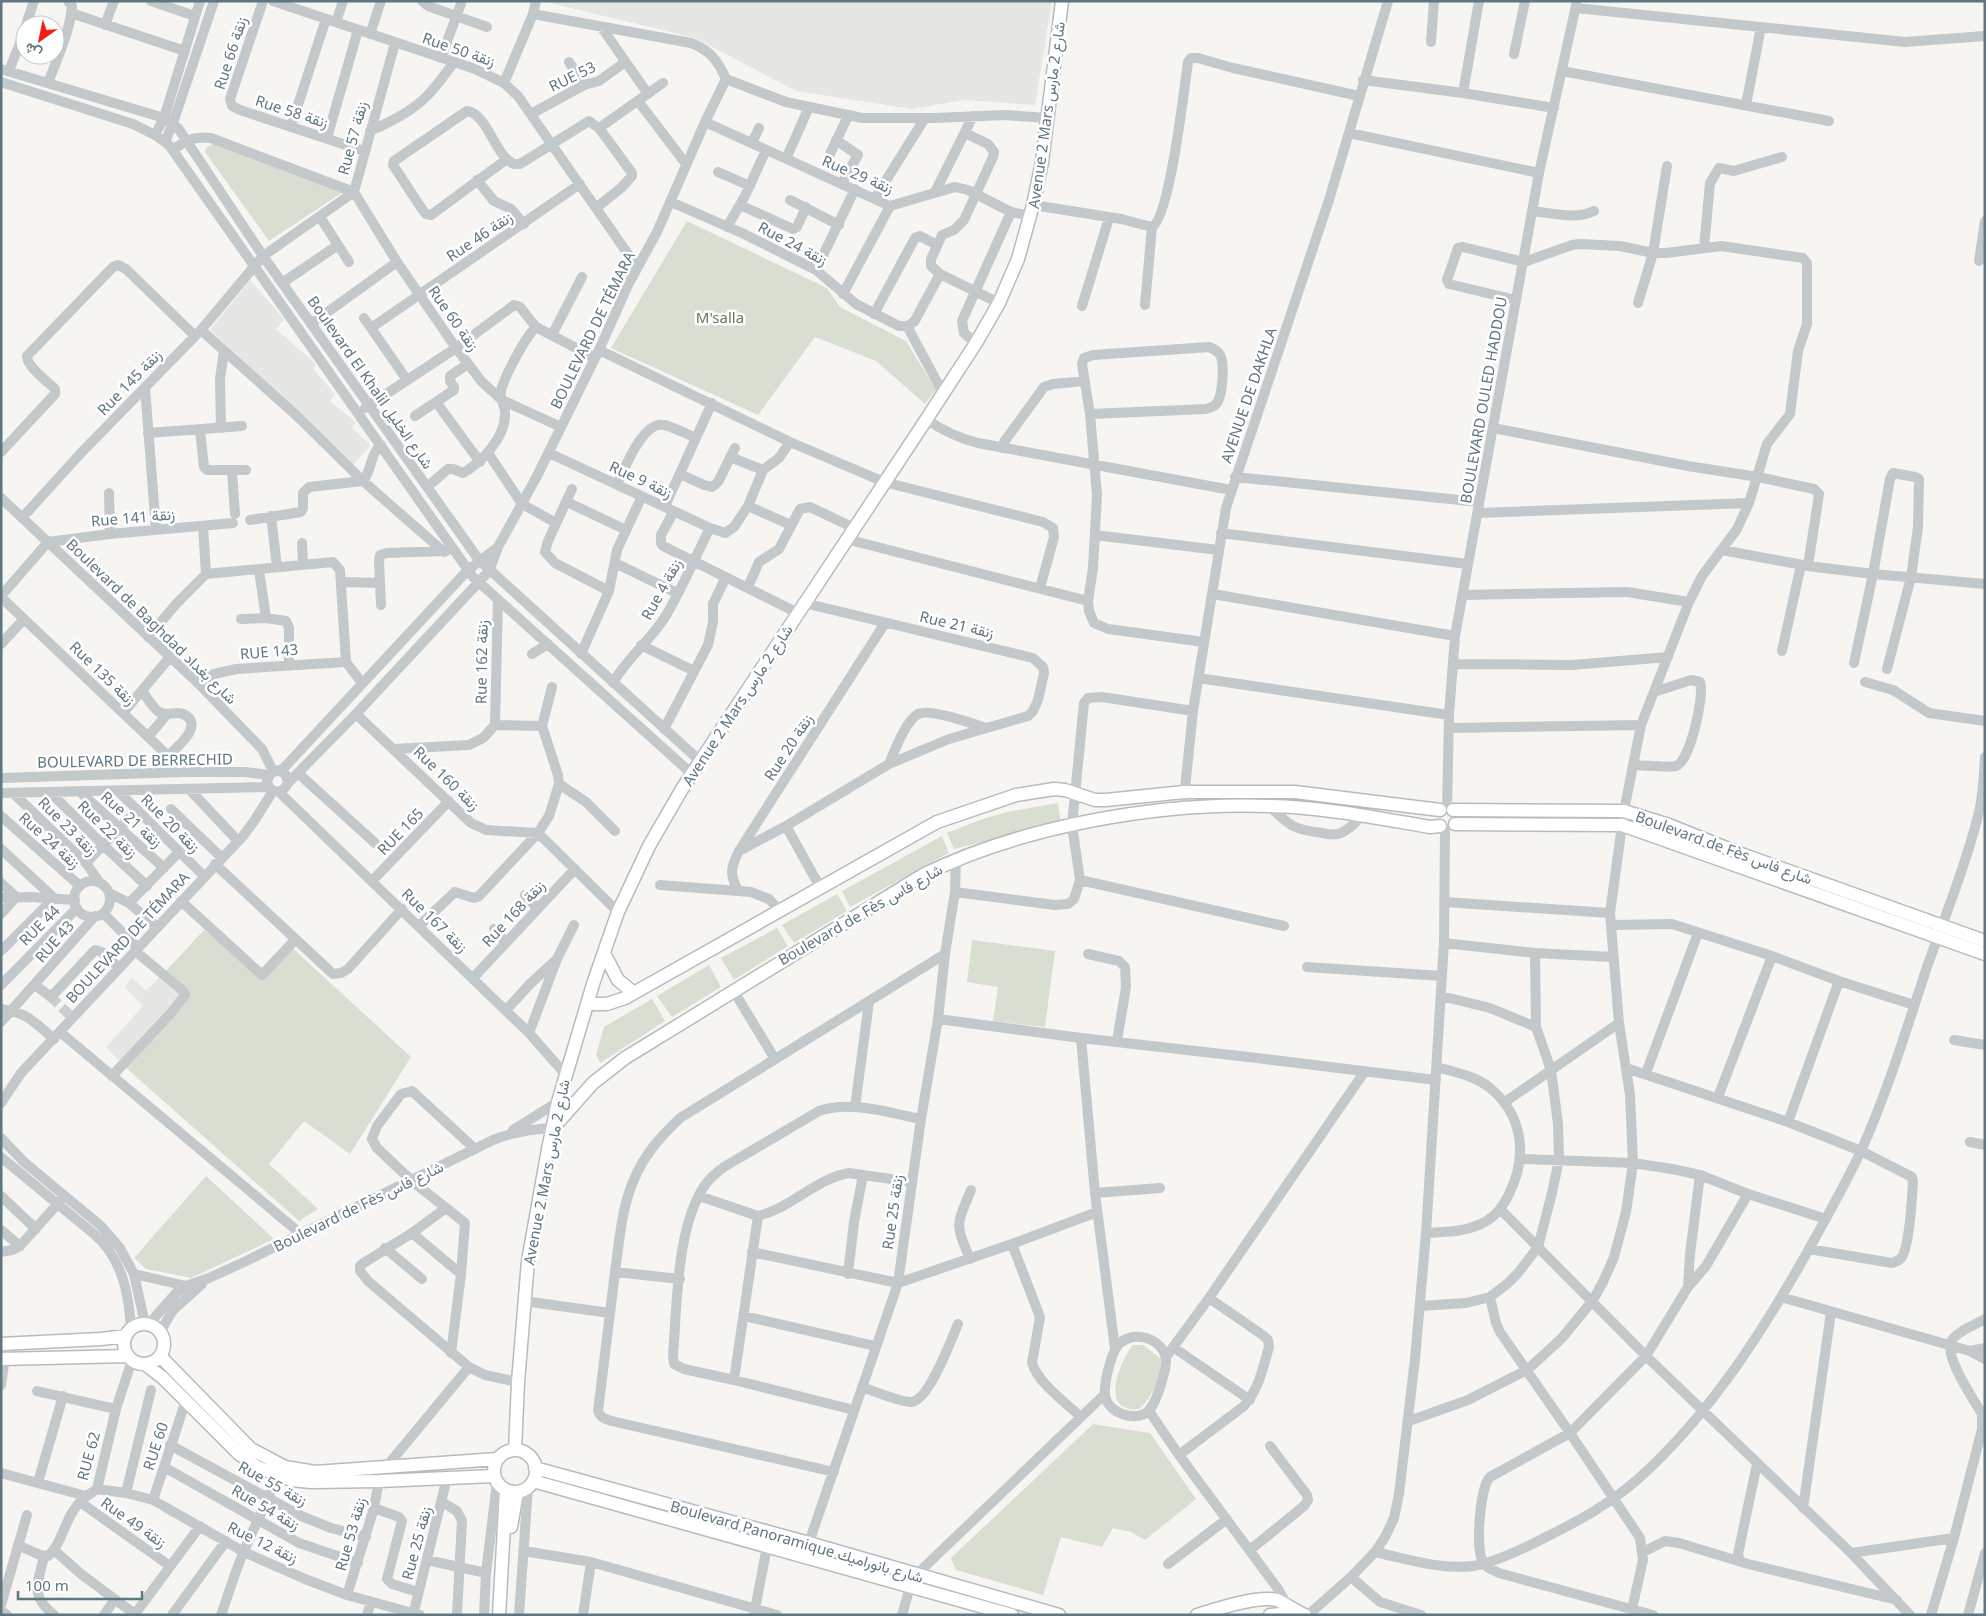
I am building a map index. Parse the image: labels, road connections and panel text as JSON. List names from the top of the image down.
{
  "streets": {
    "main road": ["Avenue 2 Mars شارع 2 مارس", "Boulevard de Fès شارع فاس", "Boulevard Panoramique شارع بانوراميك"],
    "street": [
      "Rue 50 زنقة",
      "Rue 66 زنقة",
      "RUE 53",
      "Rue 58 زنقة",
      "Rue 57 زنقة",
      "Rue 29 زنقة",
      "Rue 46 زنقة",
      "Rue 24 زنقة",
      "Rue 60 زنقة",
      "BOULEVARD DE TÉMARA",
      "Rue 145 زنقة",
      "Boulevard El Khalil شارع الخليل",
      "AVENUE DE DAKHLA",
      "BOULEVARD OULED HADDOU",
      "Rue 9 زنقة",
      "Rue 141 زنقة",
      "Rue 4 زنقة",
      "Boulevard de Baghdad شارع بغداد",
      "Rue 21 زنقة",
      "RUE 143",
      "Rue 162 زنقة",
      "Rue 135 زنقة",
      "Rue 20 زنقة",
      "BOULEVARD DE BERRECHID",
      "Rue 160 زنقة",
      "Rue 23 زنقة",
      "Rue 22 زنقة",
      "RUE 165",
      "Rue 168 زنقة",
      "Rue 167 زنقة",
      "RUE 44",
      "RUE 43",
      "Rue 25 زنقة",
      "RUE 60",
      "RUE 62",
      "Rue 55 زنقة",
      "Rue 54 زنقة",
      "Rue 49 زنقة",
      "Rue 53 زنقة",
      "Rue 12 زنقة"
    ]
  },
  "crossings": [
    ["Rue 50 زنقة", "RUE 53"],
    ["Rue 50 زنقة", "Rue 57 زنقة"],
    ["Rue 50 زنقة", "Rue 46 زنقة"],
    ["Rue 50 زنقة", "BOULEVARD DE TÉMARA"],
    ["Rue 66 زنقة", "Rue 58 زنقة"],
    ["Rue 58 زنقة", "Rue 57 زنقة"],
    ["Avenue 2 Mars شارع 2 مارس", "Rue 29 زنقة"],
    ["Avenue 2 Mars شارع 2 مارس", "Boulevard El Khalil شارع الخليل"],
    ["Avenue 2 Mars شارع 2 مارس", "Rue 21 زنقة"],
    ["Avenue 2 Mars شارع 2 مارس", "Boulevard de Fès شارع فاس"],
    ["Avenue 2 Mars شارع 2 مارس", "Rue 167 زنقة"],
    ["Avenue 2 Mars شارع 2 مارس", "Boulevard Panoramique شارع بانوراميك"],
    ["Rue 57 زنقة", "Rue 60 زنقة"],
    ["Rue 57 زنقة", "Rue 145 زنقة"],
    ["Rue 57 زنقة", "Boulevard El Khalil شارع الخليل"],
    ["Rue 29 زنقة", "BOULEVARD DE TÉMARA"],
    ["Rue 46 زنقة", "Rue 60 زنقة"],
    ["Rue 24 زنقة", "BOULEVARD DE TÉMARA"],
    ["Rue 24 زنقة", "Rue 23 زنقة"],
    ["Rue 24 زنقة", "RUE 44"],
    ["Rue 24 زنقة", "RUE 43"],
    ["Rue 60 زنقة", "BOULEVARD DE TÉMARA"],
    ["BOULEVARD DE TÉMARA", "Boulevard El Khalil شارع الخليل"],
    ["BOULEVARD DE TÉMARA", "Rue 9 زنقة"],
    ["BOULEVARD DE TÉMARA", "Boulevard de Baghdad شارع بغداد"],
    ["BOULEVARD DE TÉMARA", "Rue 20 زنقة"],
    ["BOULEVARD DE TÉMARA", "BOULEVARD DE BERRECHID"],
    ["BOULEVARD DE TÉMARA", "Rue 160 زنقة"],
    ["BOULEVARD DE TÉMARA", "Rue 167 زنقة"],
    ["Rue 145 زنقة", "Boulevard El Khalil شارع الخليل"],
    ["Rue 145 زنقة", "Boulevard de Baghdad شارع بغداد"],
    ["Boulevard El Khalil شارع الخليل", "Rue 4 زنقة"],
    ["Boulevard El Khalil شارع الخليل", "Rue 162 زنقة"],
    ["AVENUE DE DAKHLA", "Boulevard de Fès شارع فاس"],
    ["BOULEVARD OULED HADDOU", "Boulevard de Fès شارع فاس"],
    ["Rue 9 زنقة", "Rue 4 زنقة"],
    ["Rue 9 زنقة", "Rue 21 زنقة"],
    ["Rue 141 زنقة", "Boulevard de Baghdad شارع بغداد"],
    ["Rue 4 زنقة", "Rue 21 زنقة"],
    ["Boulevard de Baghdad شارع بغداد", "RUE 143"],
    ["Boulevard de Baghdad شارع بغداد", "BOULEVARD DE BERRECHID"],
    ["Boulevard de Baghdad شارع بغداد", "Rue 167 زنقة"],
    ["Rue 21 زنقة", "Rue 20 زنقة"],
    ["Rue 21 زنقة", "BOULEVARD DE BERRECHID"],
    ["Rue 135 زنقة", "BOULEVARD DE BERRECHID"],
    ["Rue 20 زنقة", "BOULEVARD DE BERRECHID"],
    ["BOULEVARD DE BERRECHID", "Rue 23 زنقة"],
    ["BOULEVARD DE BERRECHID", "Rue 22 زنقة"],
    ["BOULEVARD DE BERRECHID", "Rue 167 زنقة"],
    ["Rue 160 زنقة", "RUE 165"],
    ["Rue 23 زنقة", "RUE 44"],
    ["Rue 23 زنقة", "RUE 43"],
    ["RUE 165", "Rue 167 زنقة"],
    ["Boulevard de Fès شارع فاس", "Rue 25 زنقة"],
    ["Boulevard de Fès شارع فاس", "RUE 62"],
    ["Boulevard de Fès شارع فاس", "Boulevard Panoramique شارع بانوراميك"],
    ["Rue 168 زنقة", "Rue 167 زنقة"],
    ["RUE 44", "RUE 43"],
    ["Rue 25 زنقة", "Boulevard Panoramique شارع بانوراميك"],
    ["Rue 25 زنقة", "Rue 12 زنقة"],
    ["RUE 60", "Rue 55 زنقة"],
    ["RUE 60", "Rue 54 زنقة"],
    ["RUE 60", "Boulevard Panoramique شارع بانوراميك"],
    ["RUE 60", "Rue 12 زنقة"],
    ["RUE 62", "Rue 49 زنقة"],
    ["RUE 62", "Boulevard Panoramique شارع بانوراميك"],
    ["RUE 62", "Rue 12 زنقة"],
    ["Rue 55 زنقة", "Rue 53 زنقة"],
    ["Rue 54 زنقة", "Rue 53 زنقة"],
    ["Rue 53 زنقة", "Boulevard Panoramique شارع بانوراميك"],
    ["Rue 53 زنقة", "Rue 12 زنقة"]
  ],
  "parks": ["M'salla"],
  "scale_bar": "100 m",
  "north": "bottom left"
}
